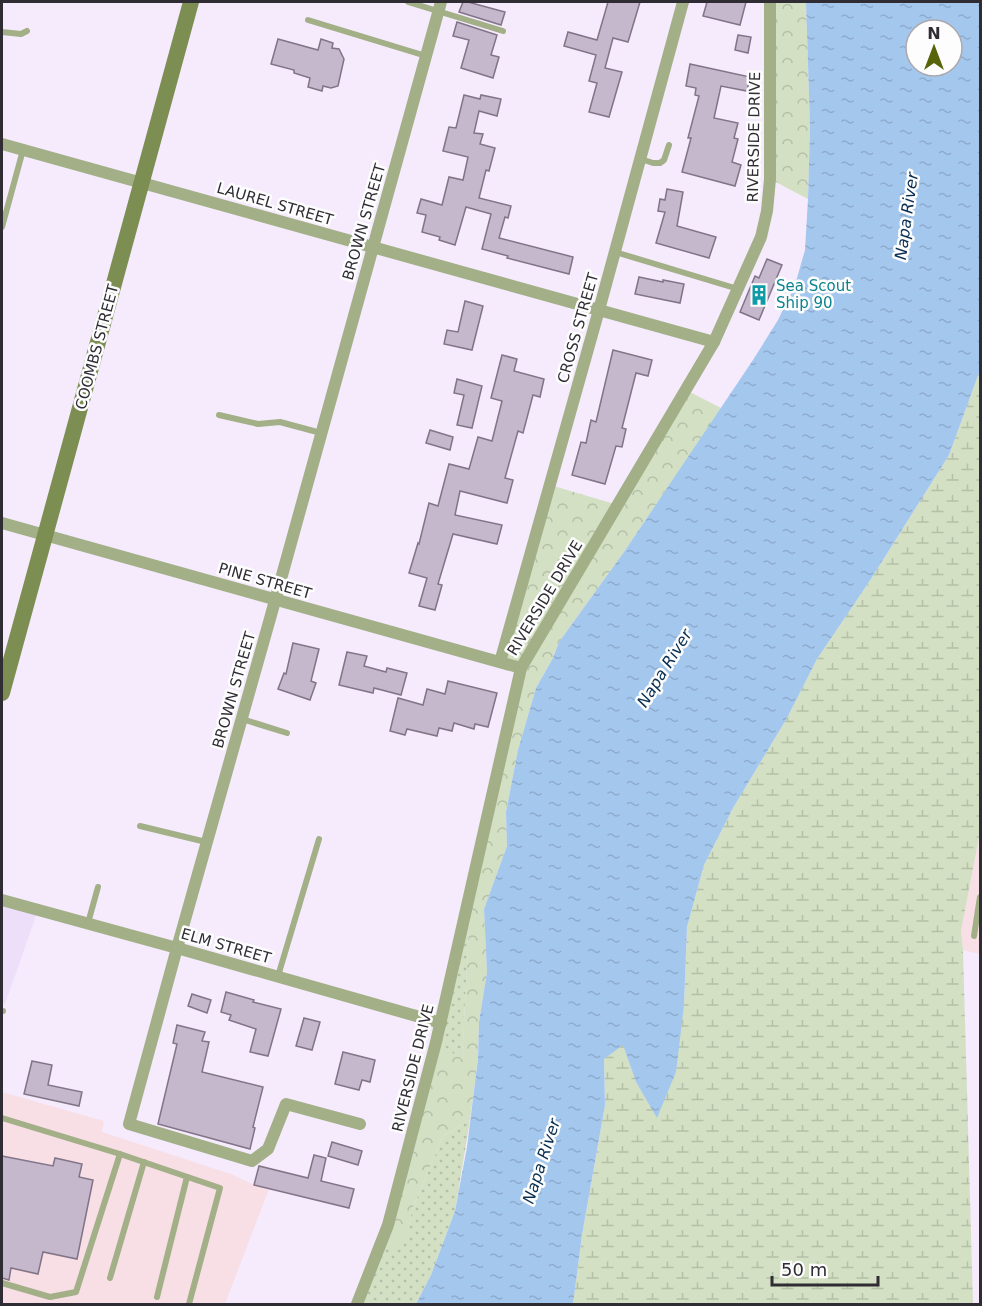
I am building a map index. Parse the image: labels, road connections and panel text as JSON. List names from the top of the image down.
{
  "streets": {
    "street": [
      "RIVERSIDE DRIVE",
      "LAUREL STREET",
      "BROWN STREET",
      "CROSS STREET",
      "COOMBS STREET",
      "PINE STREET",
      "ELM STREET"
    ]
  },
  "crossings": [
    ["RIVERSIDE DRIVE", "LAUREL STREET"],
    ["RIVERSIDE DRIVE", "PINE STREET"],
    ["RIVERSIDE DRIVE", "ELM STREET"],
    ["LAUREL STREET", "BROWN STREET"],
    ["LAUREL STREET", "CROSS STREET"],
    ["LAUREL STREET", "COOMBS STREET"],
    ["BROWN STREET", "PINE STREET"],
    ["BROWN STREET", "ELM STREET"],
    ["CROSS STREET", "PINE STREET"],
    ["COOMBS STREET", "PINE STREET"]
  ],
  "water": ["Napa River"],
  "places": {
    "building": ["Sea Scout Ship 90"]
  },
  "scale_bar": "50 m",
  "north": "top"
}
